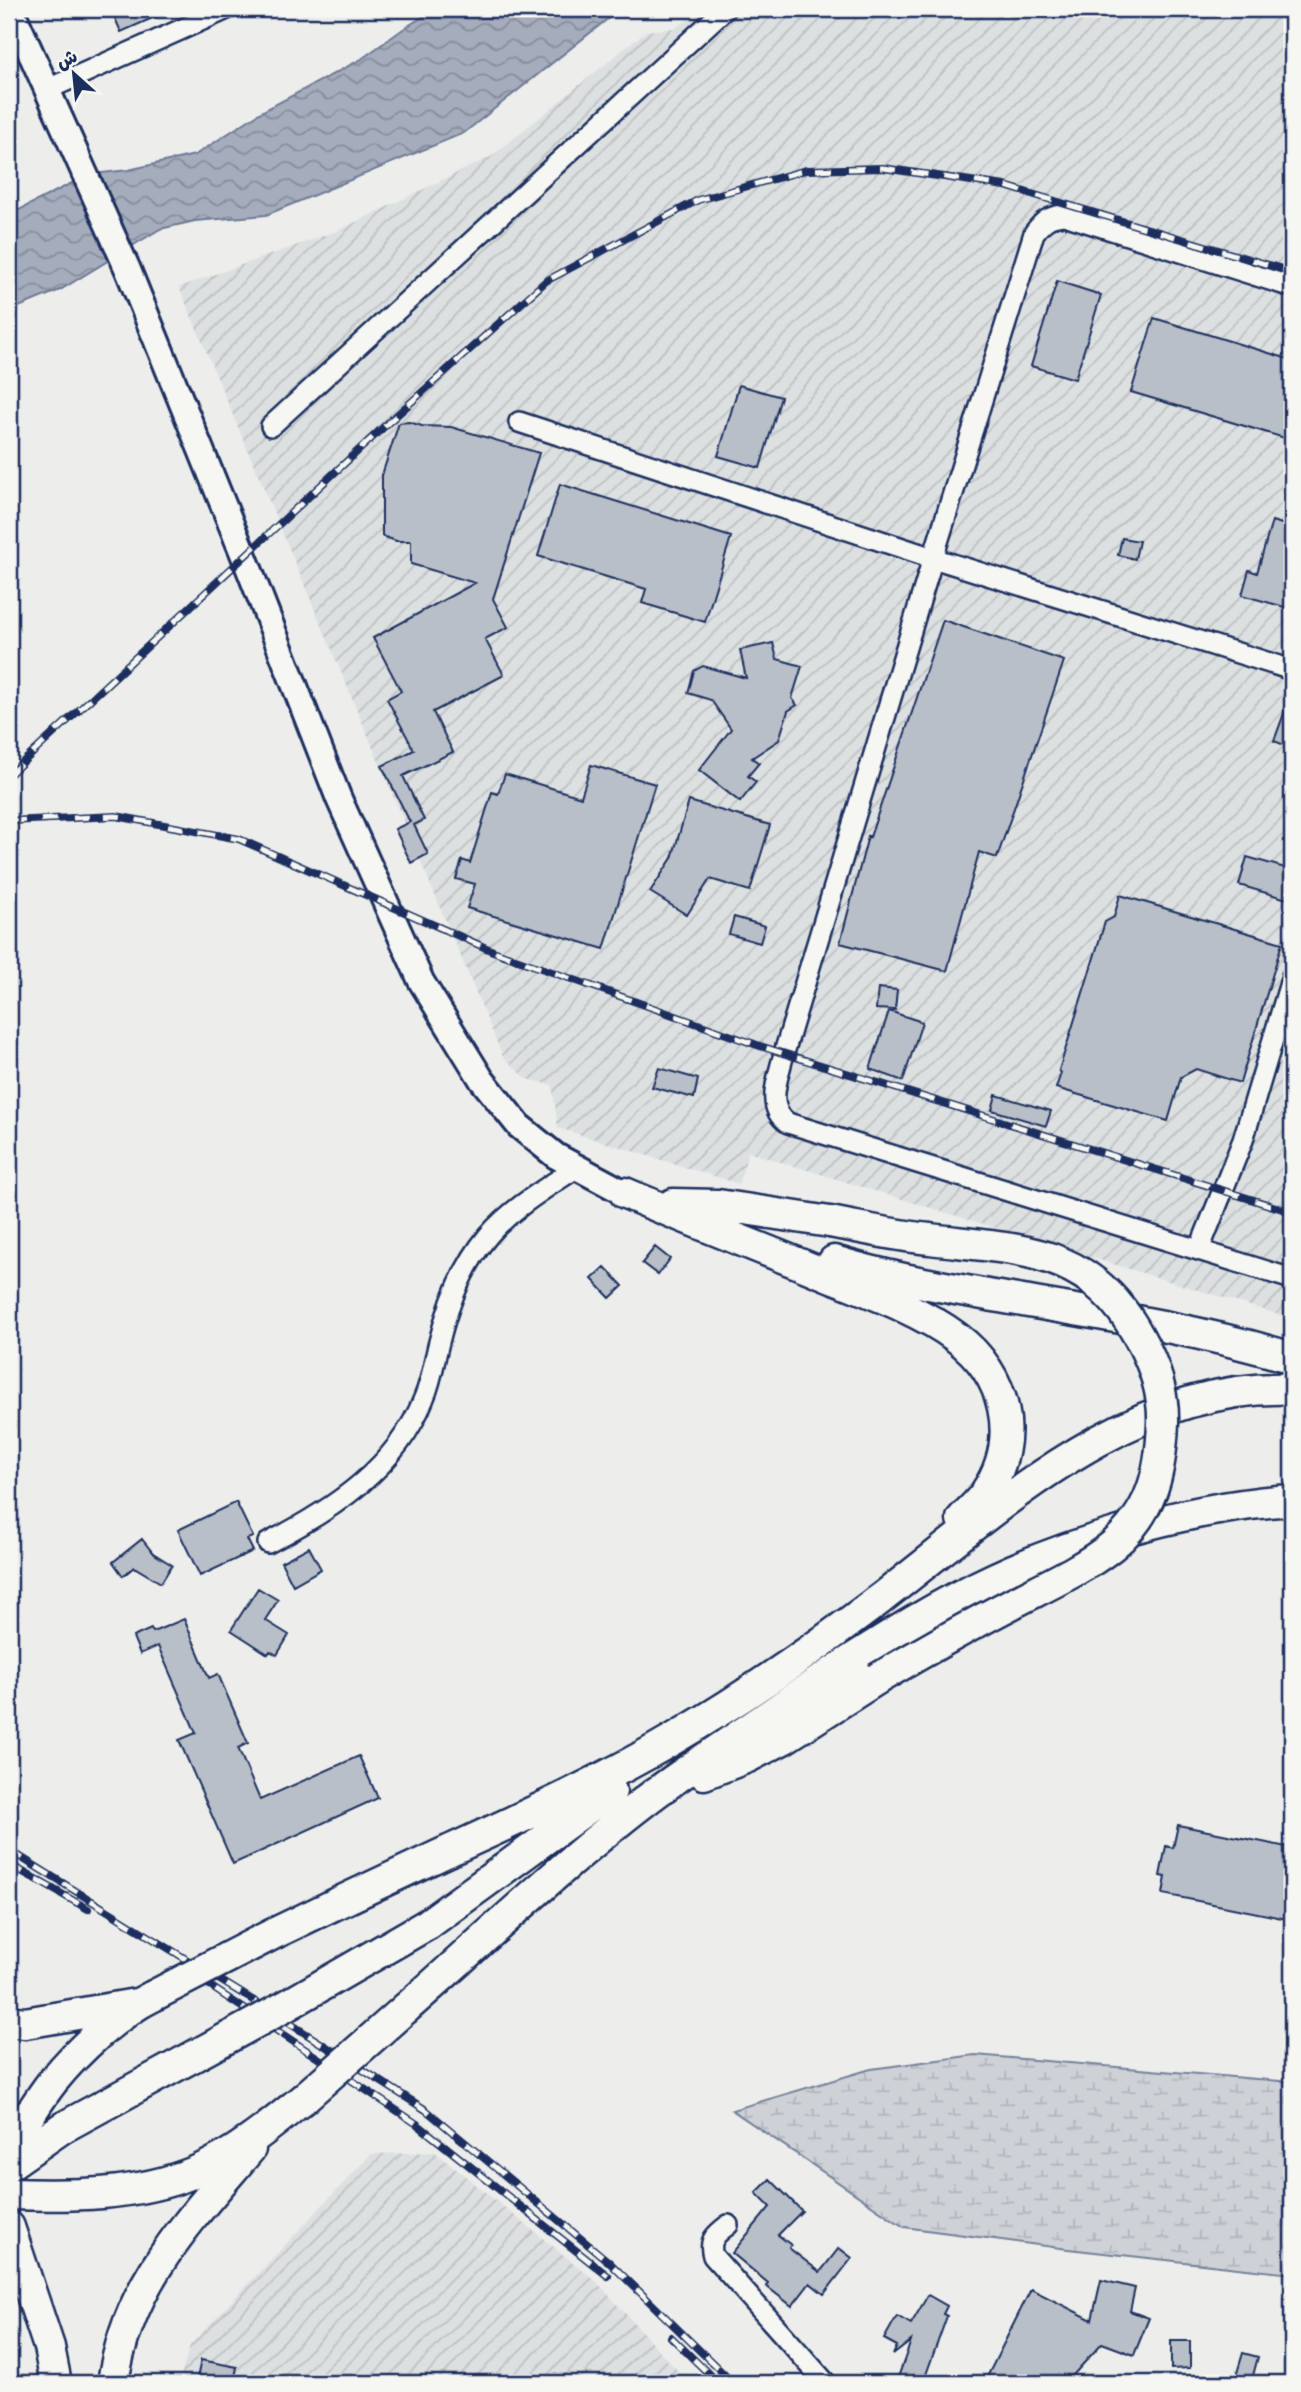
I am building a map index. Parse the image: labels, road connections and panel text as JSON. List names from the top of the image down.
{
  "north": "top left"
}
